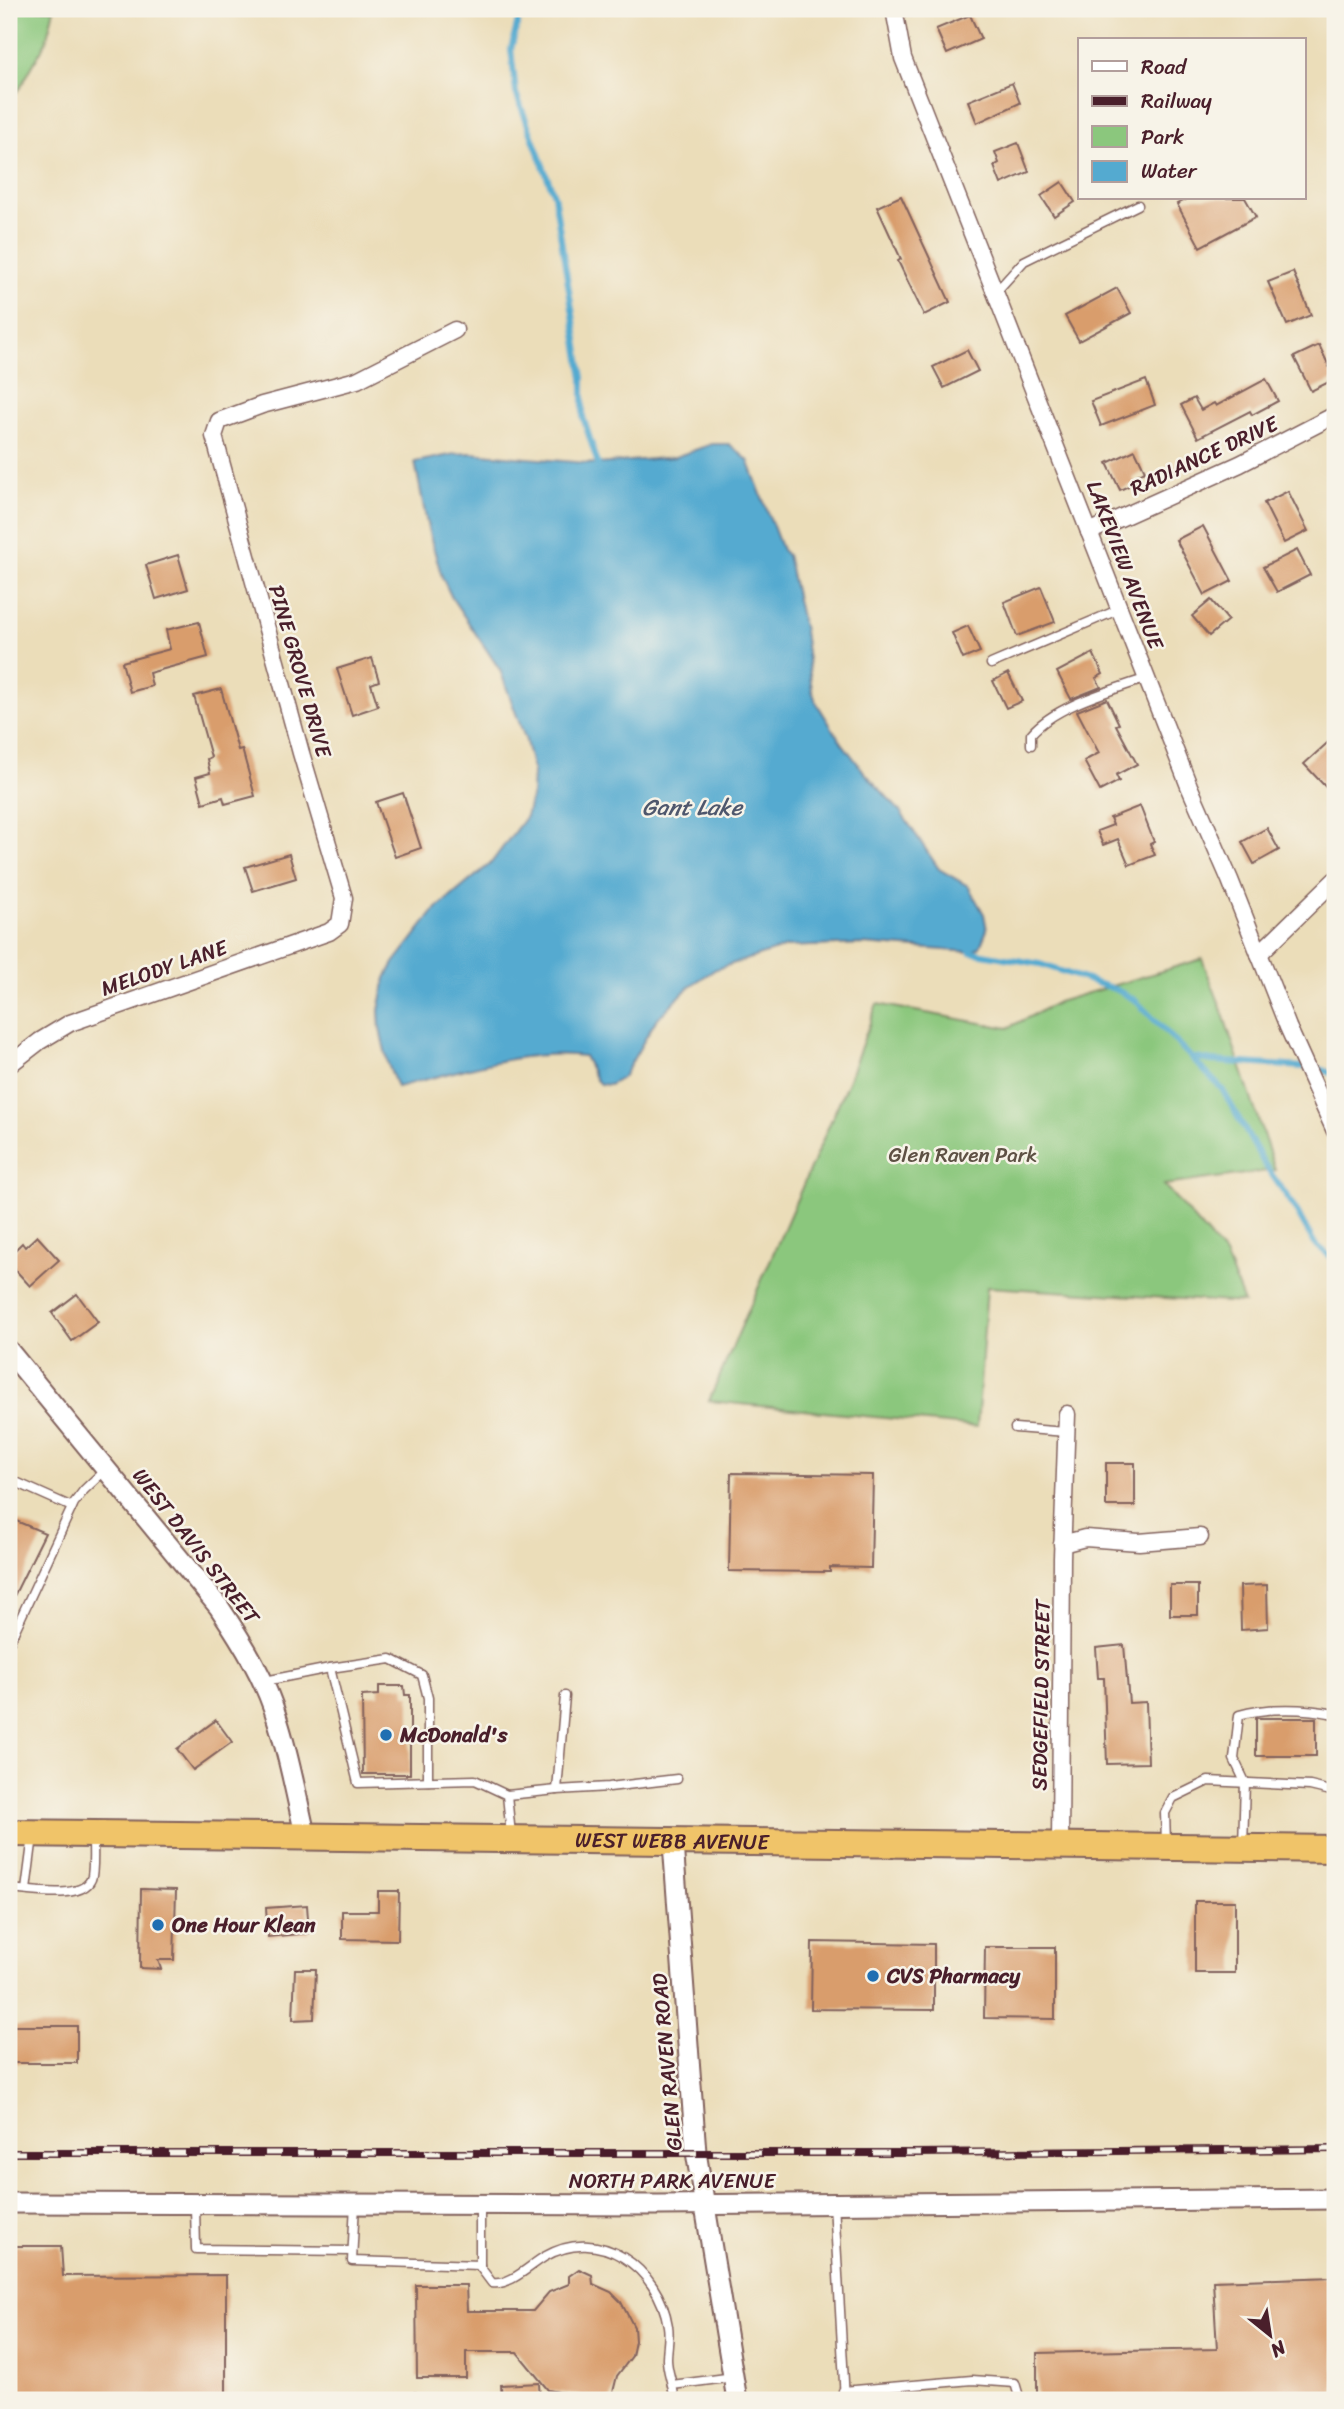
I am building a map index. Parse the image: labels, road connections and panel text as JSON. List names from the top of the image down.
{
  "streets": {
    "highway": ["WEST WEBB AVENUE"],
    "street": [
      "RADIANCE DRIVE",
      "LAKEVIEW AVENUE",
      "PINE GROVE DRIVE",
      "MELODY LANE",
      "WEST DAVIS STREET",
      "SEDGEFIELD STREET",
      "GLEN RAVEN ROAD",
      "NORTH PARK AVENUE"
    ]
  },
  "crossings": [
    ["RADIANCE DRIVE", "LAKEVIEW AVENUE"],
    ["PINE GROVE DRIVE", "MELODY LANE"],
    ["WEST DAVIS STREET", "WEST WEBB AVENUE"],
    ["SEDGEFIELD STREET", "WEST WEBB AVENUE"],
    ["WEST WEBB AVENUE", "GLEN RAVEN ROAD"],
    ["GLEN RAVEN ROAD", "NORTH PARK AVENUE"]
  ],
  "water": ["Gant Lake"],
  "parks": ["Glen Raven Park"],
  "places": ["McDonald's", "One Hour Klean", "CVS Pharmacy"],
  "legend": [
    "Road",
    "Railway",
    "Park",
    "Water"
  ],
  "north": "bottom right"
}
